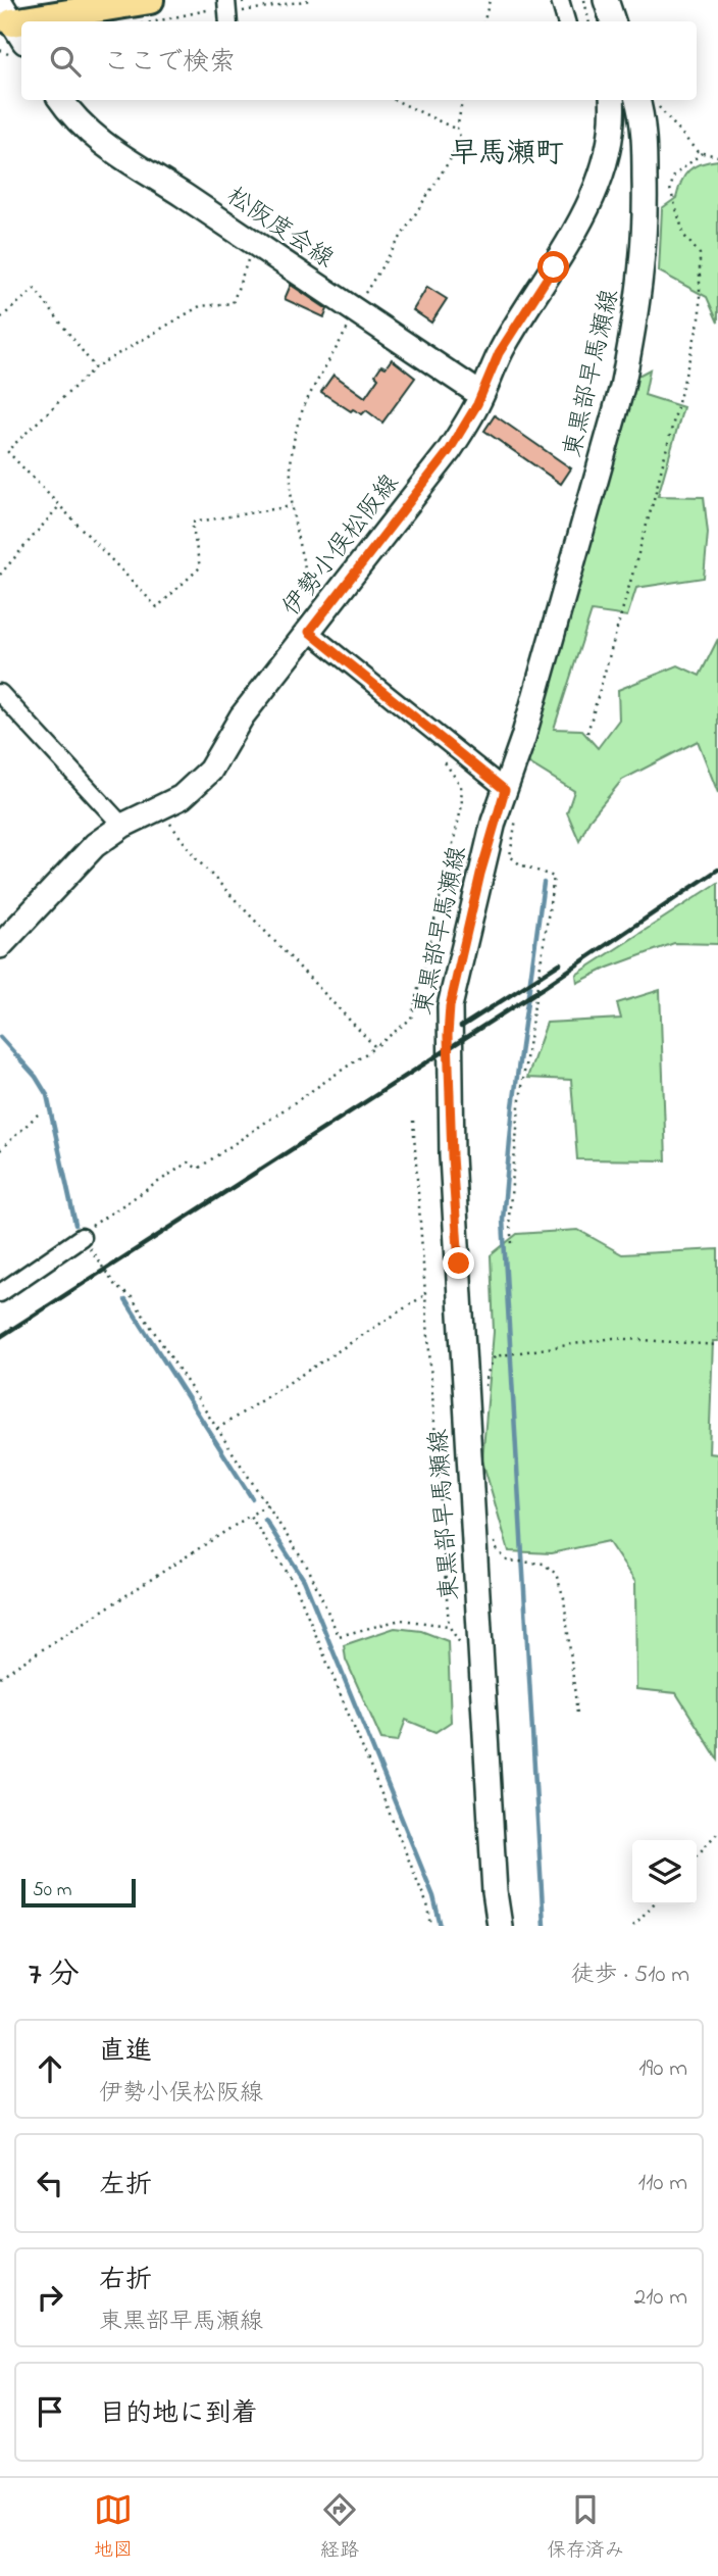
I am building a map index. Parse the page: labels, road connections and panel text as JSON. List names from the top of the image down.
{
  "streets": {
    "main road": ["松阪度会線", "東黒部早馬瀬線", "伊勢小俣松阪線"]
  },
  "crossings": [
    ["松阪度会線", "伊勢小俣松阪線"]
  ],
  "districts": ["早馬瀬町"],
  "scale_bar": "50 m",
  "page": {
    "search": "ここで検索",
    "scale": "50 m",
    "heading": ["7 分", "徒歩 · 510 m"],
    "list": [
      ["直進", "伊勢小俣松阪線", "190 m"],
      ["左折", "110 m"],
      ["右折", "東黒部早馬瀬線", "210 m"],
      "目的地に到着"
    ],
    "nav": ["地図", "経路", "保存済み"]
  }
}
